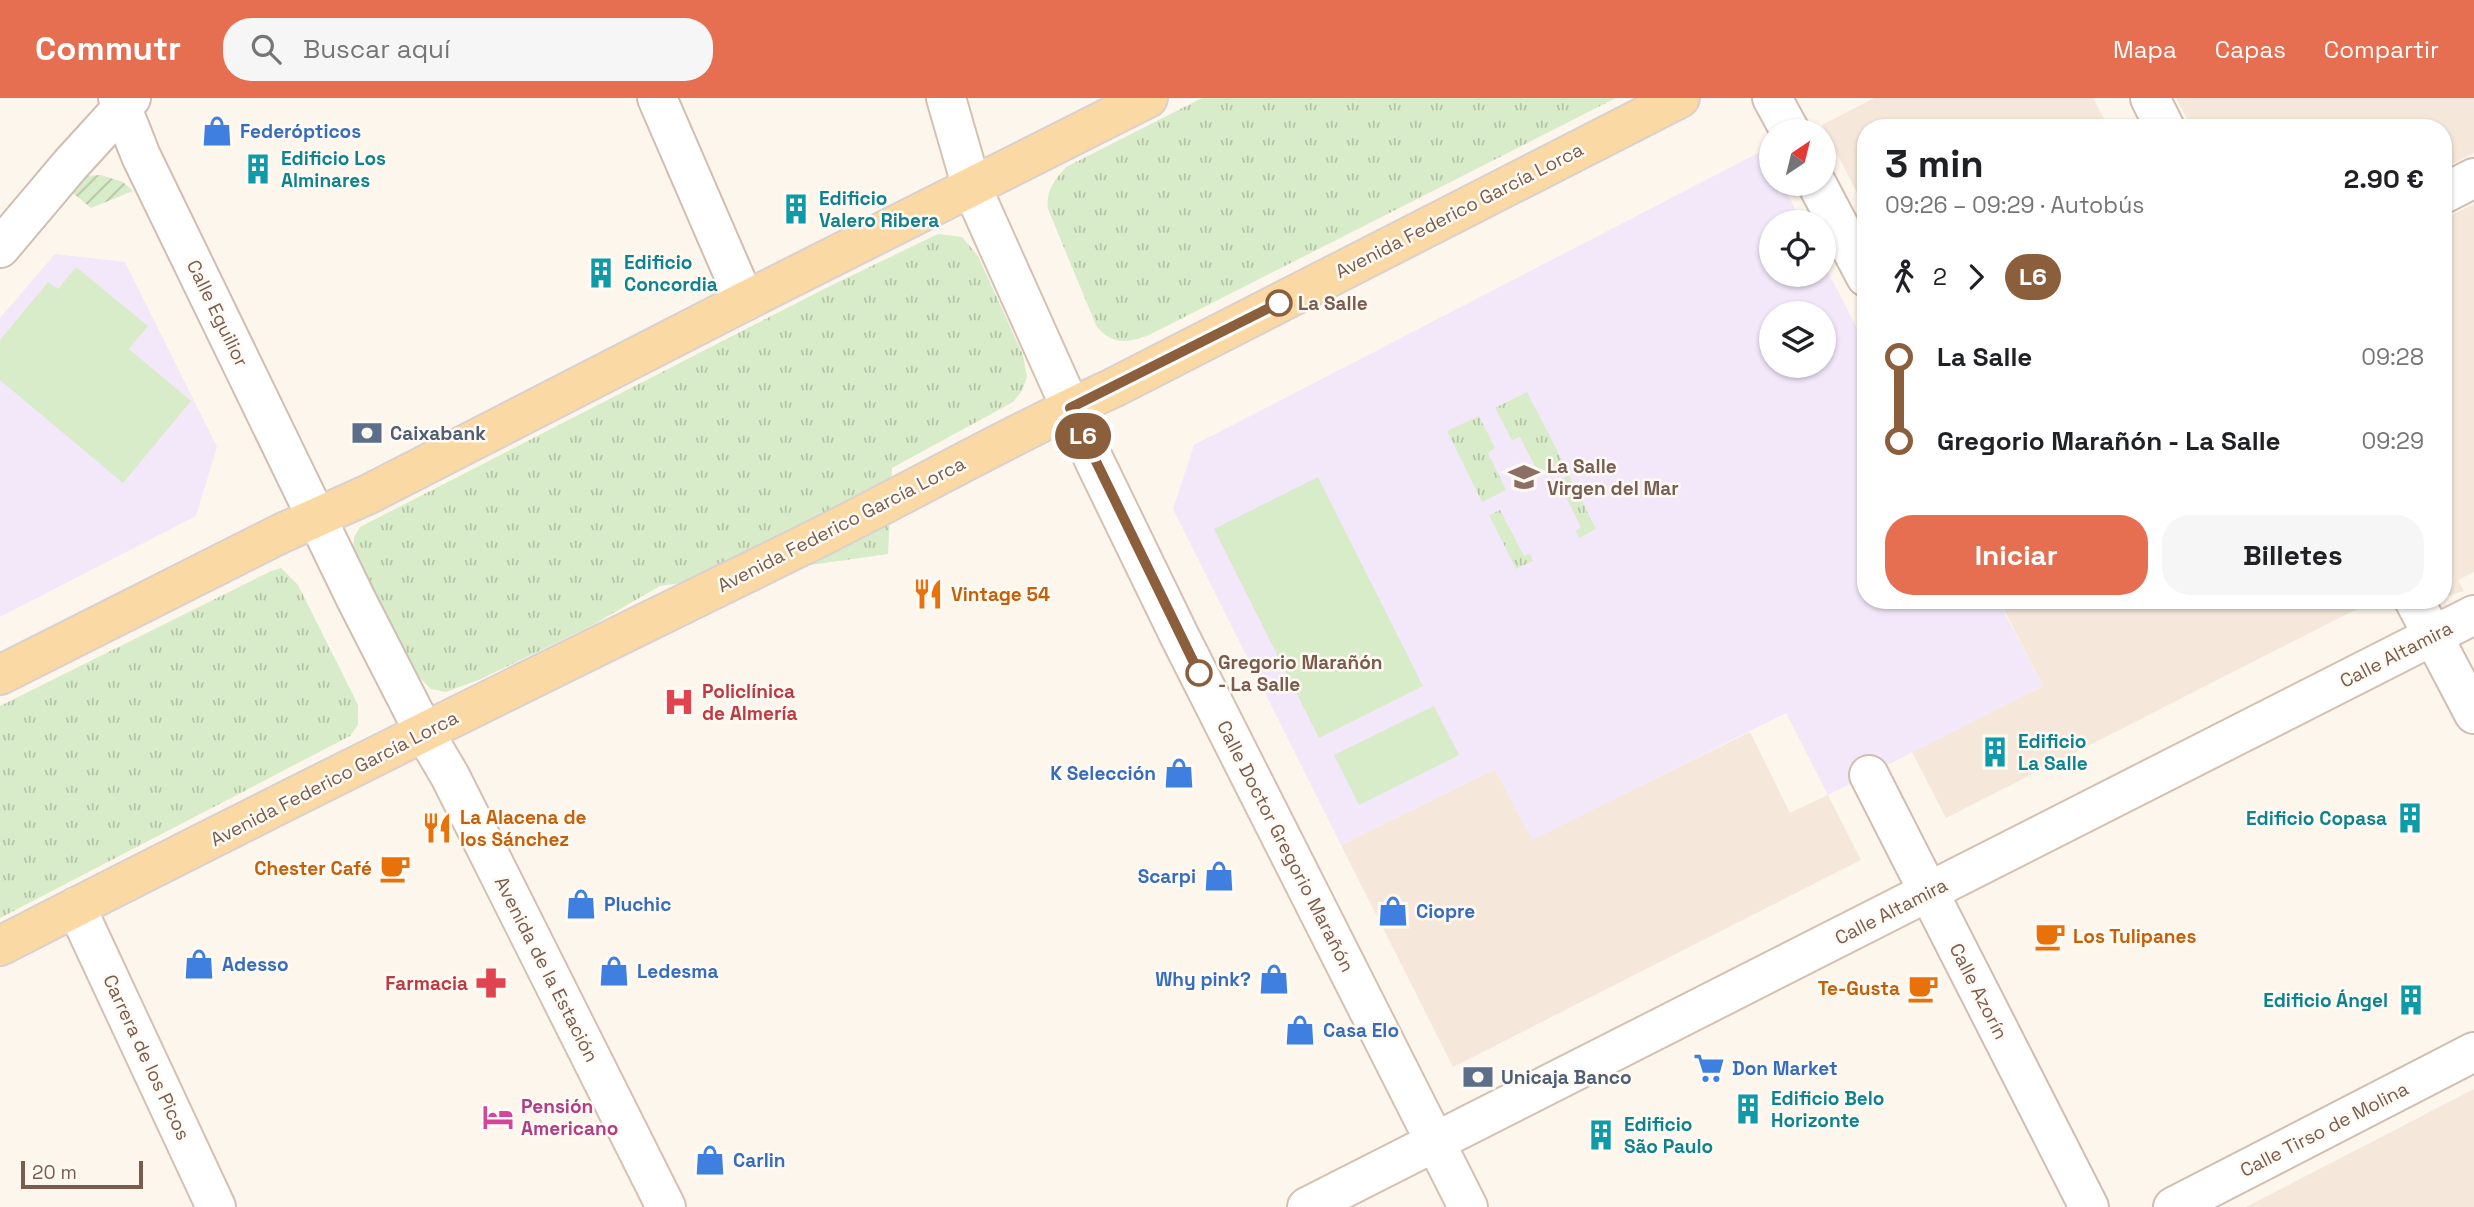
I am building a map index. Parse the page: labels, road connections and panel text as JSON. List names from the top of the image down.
{
  "streets": {
    "main road": ["Avenida Federico García Lorca"],
    "street": [
      "Calle Eguilior",
      "Calle Altamira",
      "Calle Doctor Gregorio Marañón",
      "Avenida de la Estación",
      "Calle Azorín",
      "Carrera de los Picos",
      "Calle Tirso de Molina"
    ]
  },
  "crossings": [
    ["Avenida Federico García Lorca", "Calle Eguilior"],
    ["Avenida Federico García Lorca", "Calle Doctor Gregorio Marañón"],
    ["Avenida Federico García Lorca", "Avenida de la Estación"],
    ["Avenida Federico García Lorca", "Carrera de los Picos"],
    ["Calle Eguilior", "Avenida de la Estación"],
    ["Calle Altamira", "Calle Doctor Gregorio Marañón"],
    ["Calle Altamira", "Calle Azorín"]
  ],
  "places": {
    "shop": [
      "Federópticos",
      "K Selección",
      "Scarpi",
      "Pluchic",
      "Ciopre",
      "Adesso",
      "Ledesma",
      "Why pink?",
      "Casa Elo",
      "Carlin"
    ],
    "building": [
      "Edificio Los Alminares",
      "Edificio Valero Ribera",
      "Edificio Concordia",
      "Edificio La Salle",
      "Edificio Copasa",
      "Edificio Ángel",
      "Edificio Belo Horizonte",
      "Edificio São Paulo"
    ],
    "other": ["La Salle", "Gregorio Marañón - La Salle"],
    "bank": ["Caixabank", "Unicaja Banco"],
    "school or university": ["La Salle Virgen del Mar"],
    "restaurant": ["Vintage 54", "La Alacena de los Sánchez"],
    "hospital": ["Policlínica de Almería"],
    "cafe": ["Chester Café", "Los Tulipanes", "Te-Gusta"],
    "pharmacy": ["Farmacia"],
    "supermarket": ["Don Market"],
    "hotel": ["Pensión Americano"]
  },
  "lines": ["bus line L6"],
  "scale_bar": "20 m",
  "north": "top right",
  "page": {
    "header": "Commutr",
    "search": "Buscar aquí",
    "nav": ["Mapa", "Capas", "Compartir"],
    "on_map": "L6",
    "heading": ["3 min", "09:26 – 09:29 · Autobús", "2.90 €"],
    "legs": ["2", "L6"],
    "list": [
      {
        "name": "La Salle",
        "value": "09:28"
      },
      {
        "name": "Gregorio Marañón - La Salle",
        "value": "09:29"
      }
    ],
    "buttons": ["Iniciar", "Billetes"],
    "scale": "20 m"
  }
}
